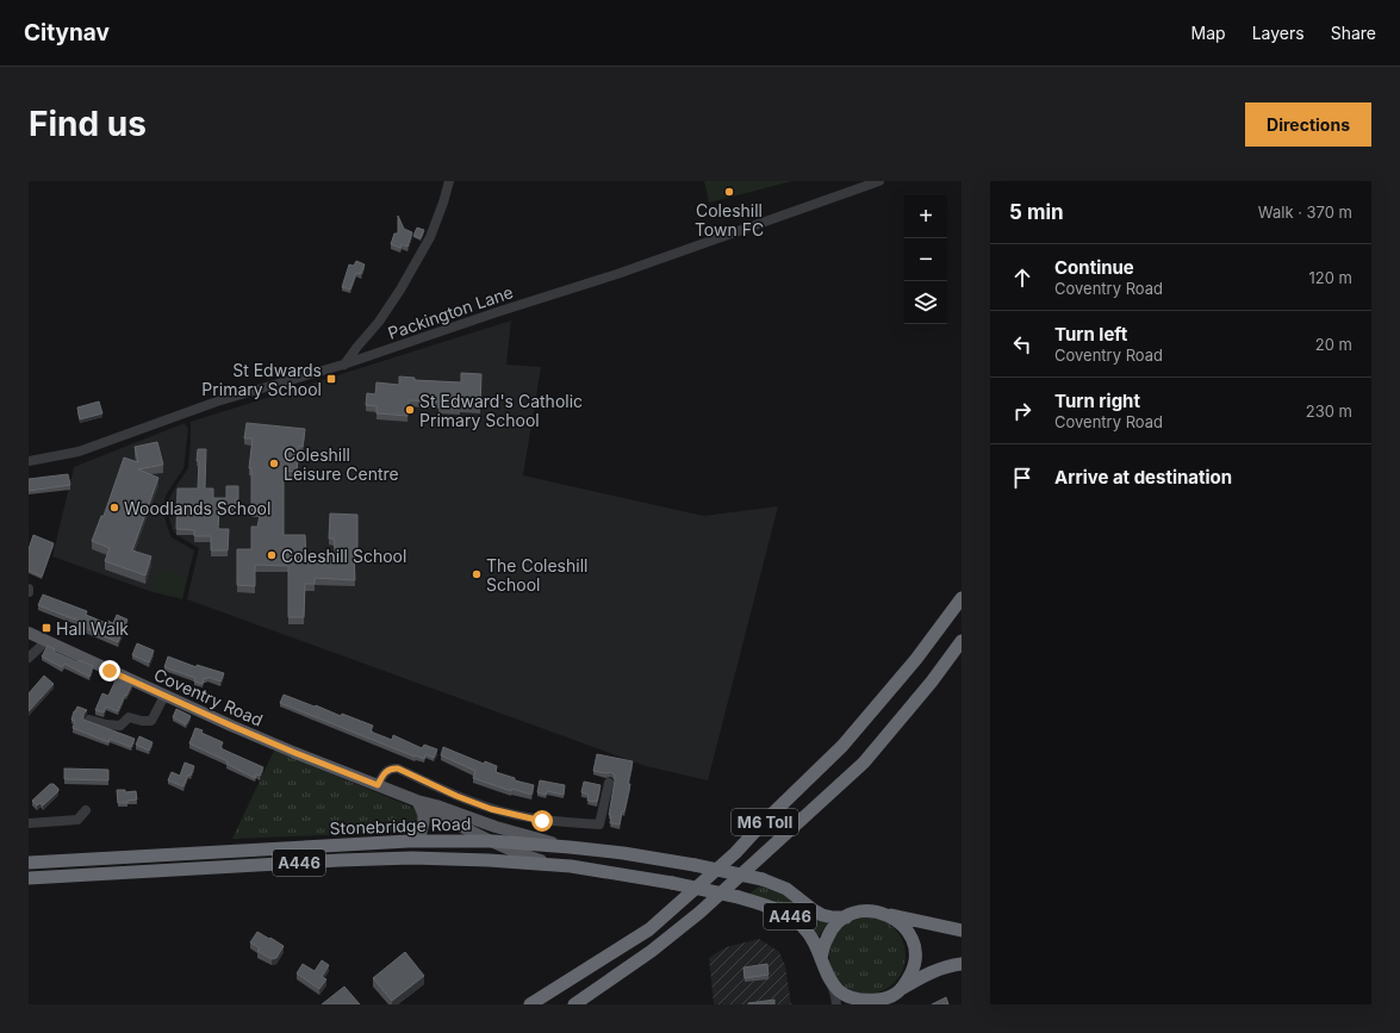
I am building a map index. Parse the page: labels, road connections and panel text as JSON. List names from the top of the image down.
{
  "streets": {
    "highway": ["M6 Toll", "Stonebridge Road", "A446"],
    "main road": ["Coventry Road"],
    "street": ["Packington Lane"]
  },
  "crossings": [
    ["Stonebridge Road", "A446"]
  ],
  "places": {
    "other": [
      "Coleshill Town FC",
      "St Edward's Catholic Primary School",
      "Coleshill Leisure Centre",
      "Woodlands School",
      "Coleshill School",
      "The Coleshill School"
    ],
    "transit": ["St Edwards Primary School", "Hall Walk"]
  },
  "page": {
    "header": "Citynav",
    "nav": ["Map", "Layers", "Share"],
    "buttons": "Directions",
    "title": "Find us",
    "heading": ["5 min", "Walk · 370 m"],
    "map_buttons": ["+", "−"],
    "list": [
      ["Continue", "Coventry Road", "120 m"],
      ["Turn left", "Coventry Road", "20 m"],
      ["Turn right", "Coventry Road", "230 m"],
      "Arrive at destination"
    ]
  }
}
